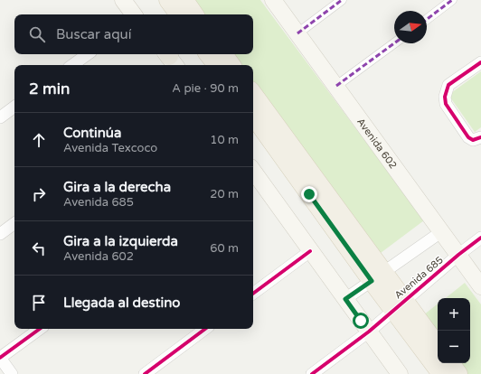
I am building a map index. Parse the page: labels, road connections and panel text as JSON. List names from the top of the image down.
{
  "streets": {
    "main road": ["Avenida 602"],
    "street": ["Avenida 685"]
  },
  "crossings": [
    ["Avenida 602", "Avenida 685"]
  ],
  "north": "right",
  "page": {
    "search": "Buscar aquí",
    "heading": ["2 min", "A pie · 90 m"],
    "list": [
      ["Continúa", "Avenida Texcoco", "10 m"],
      ["Gira a la derecha", "Avenida 685", "20 m"],
      ["Gira a la izquierda", "Avenida 602", "60 m"],
      "Llegada al destino"
    ],
    "map_buttons": ["+", "−"]
  }
}
